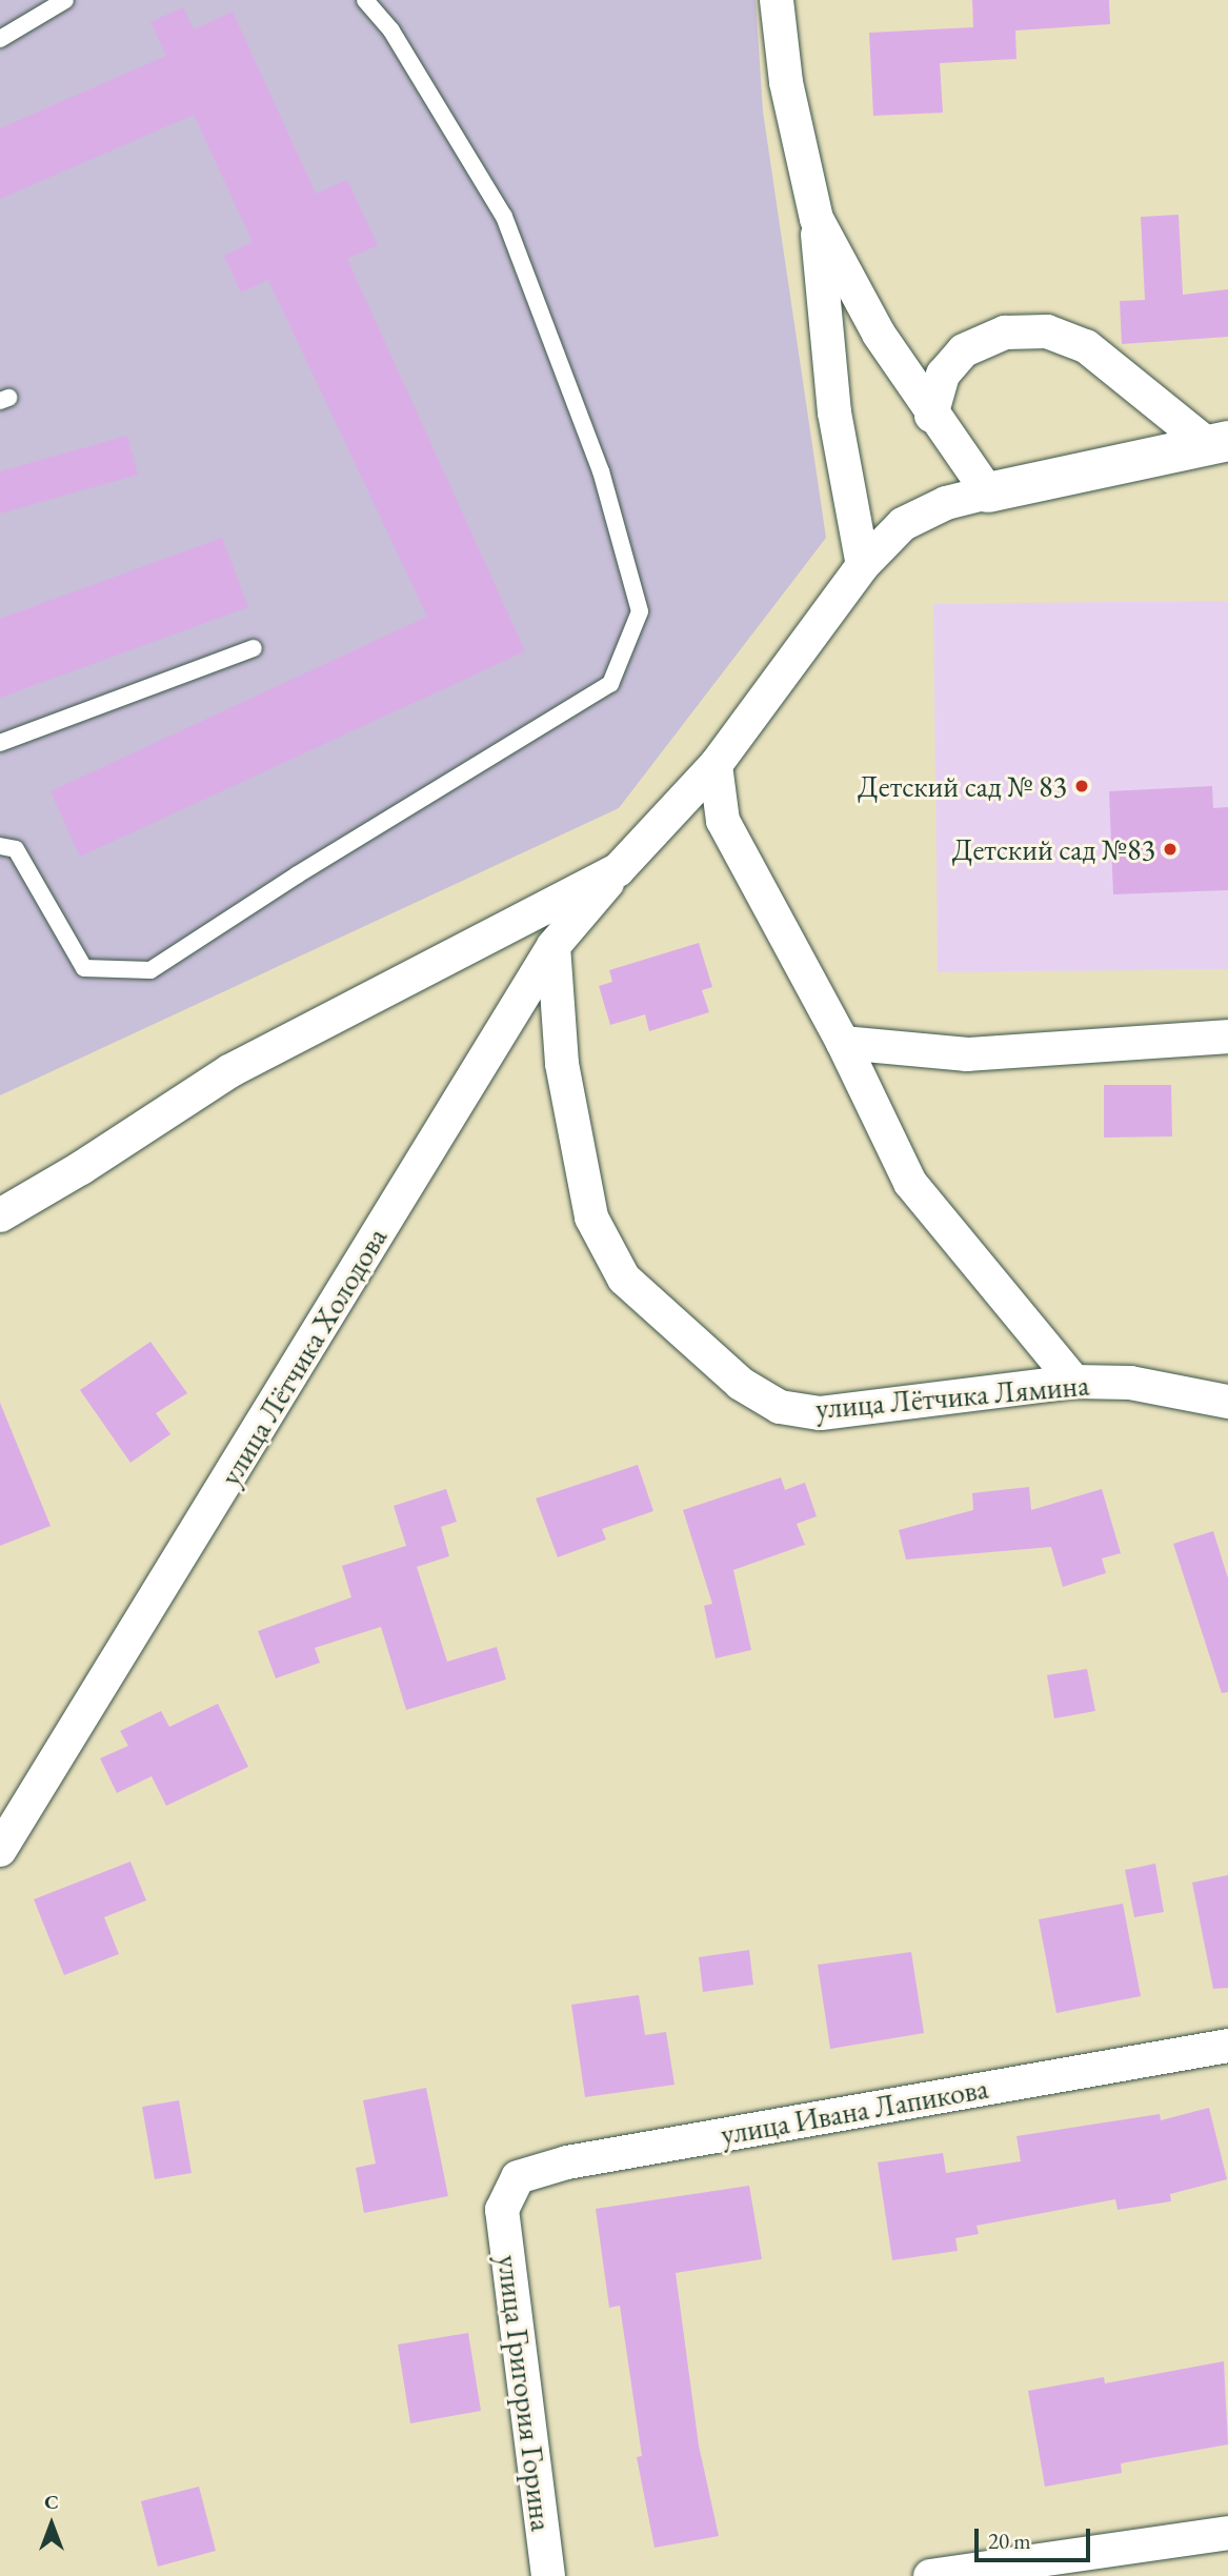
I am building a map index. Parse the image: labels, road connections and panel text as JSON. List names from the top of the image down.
{
  "streets": {
    "street": [
      "улица Лётчика Холодова",
      "улица Лётчика Лямина",
      "улица Ивана Лапикова",
      "улица Григория Горина"
    ]
  },
  "crossings": [
    ["улица Лётчика Холодова", "улица Лётчика Лямина"],
    ["улица Ивана Лапикова", "улица Григория Горина"]
  ],
  "places": ["Детский сад № 83", "Детский сад №83"],
  "scale_bar": "20 m",
  "north": "top"
}
